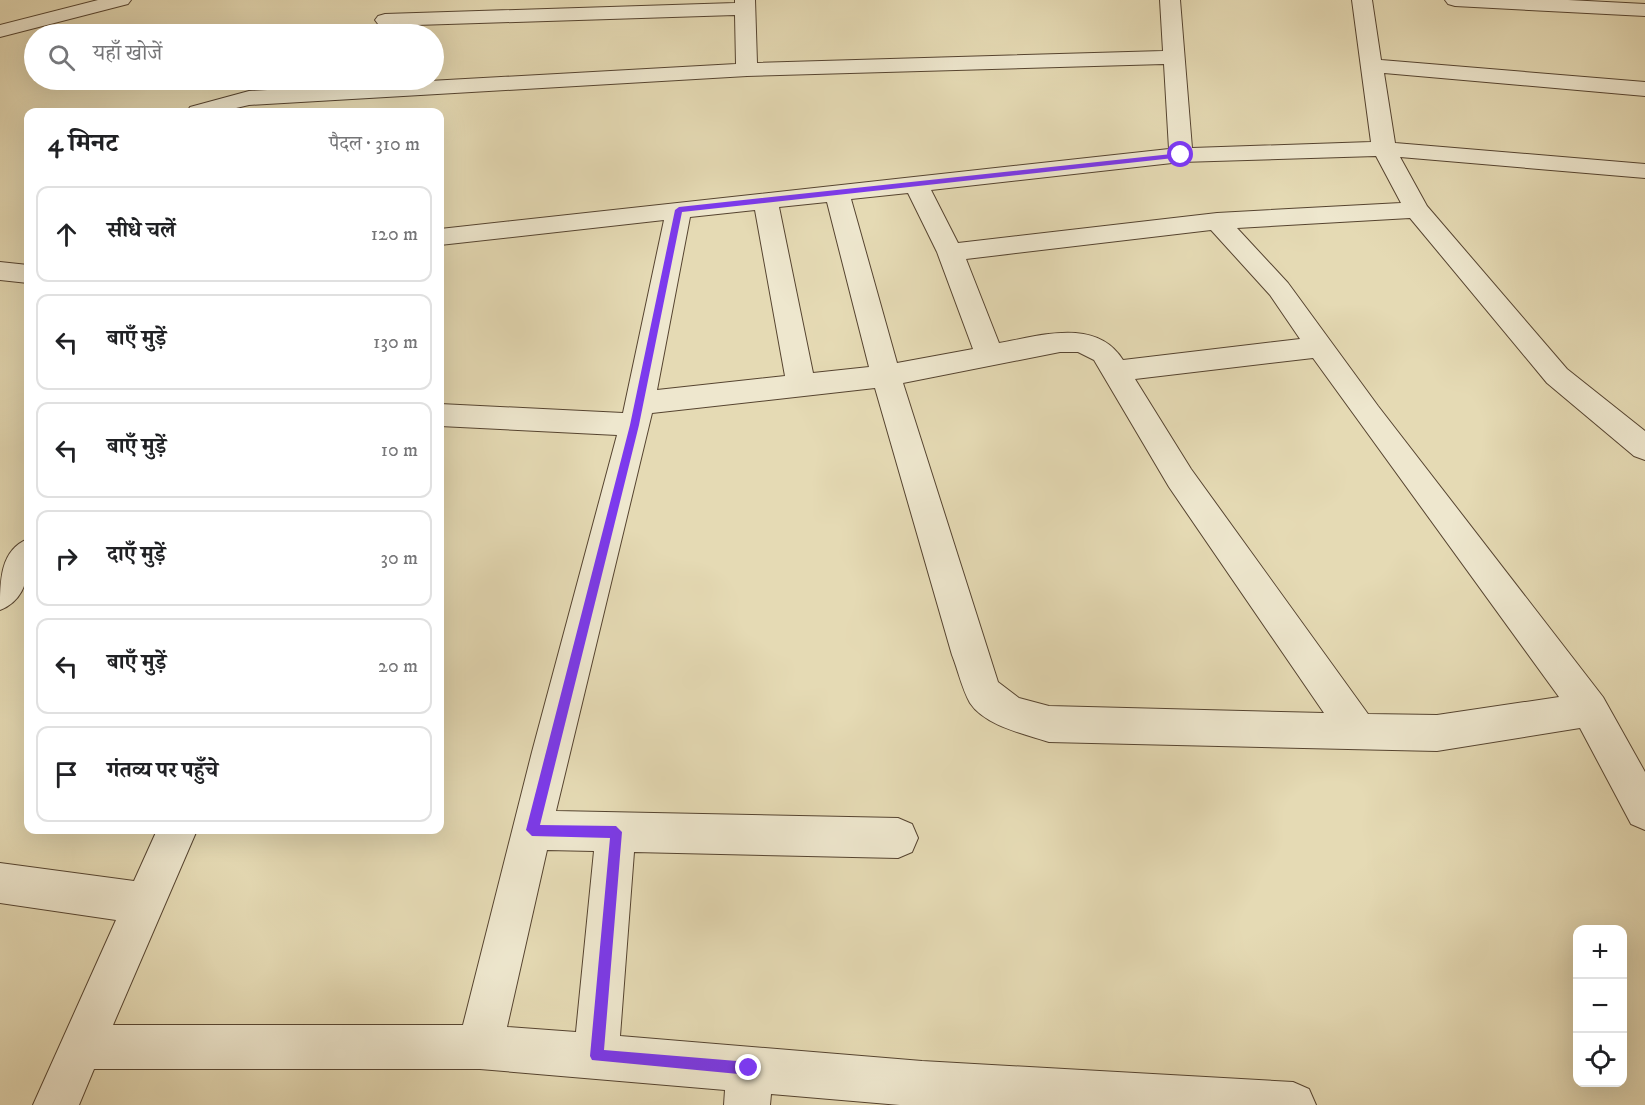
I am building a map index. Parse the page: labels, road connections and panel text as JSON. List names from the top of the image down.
{
  "page": {
    "search": "यहाँ खोजें",
    "heading": ["4 मिनट", "पैदल · 310 m"],
    "list": [
      ["सीधे चलें", "120 m"],
      ["बाएँ मुड़ें", "130 m"],
      ["बाएँ मुड़ें", "10 m"],
      ["दाएँ मुड़ें", "30 m"],
      ["बाएँ मुड़ें", "20 m"],
      "गंतव्य पर पहुँचे"
    ],
    "map_buttons": ["+", "−"]
  }
}
